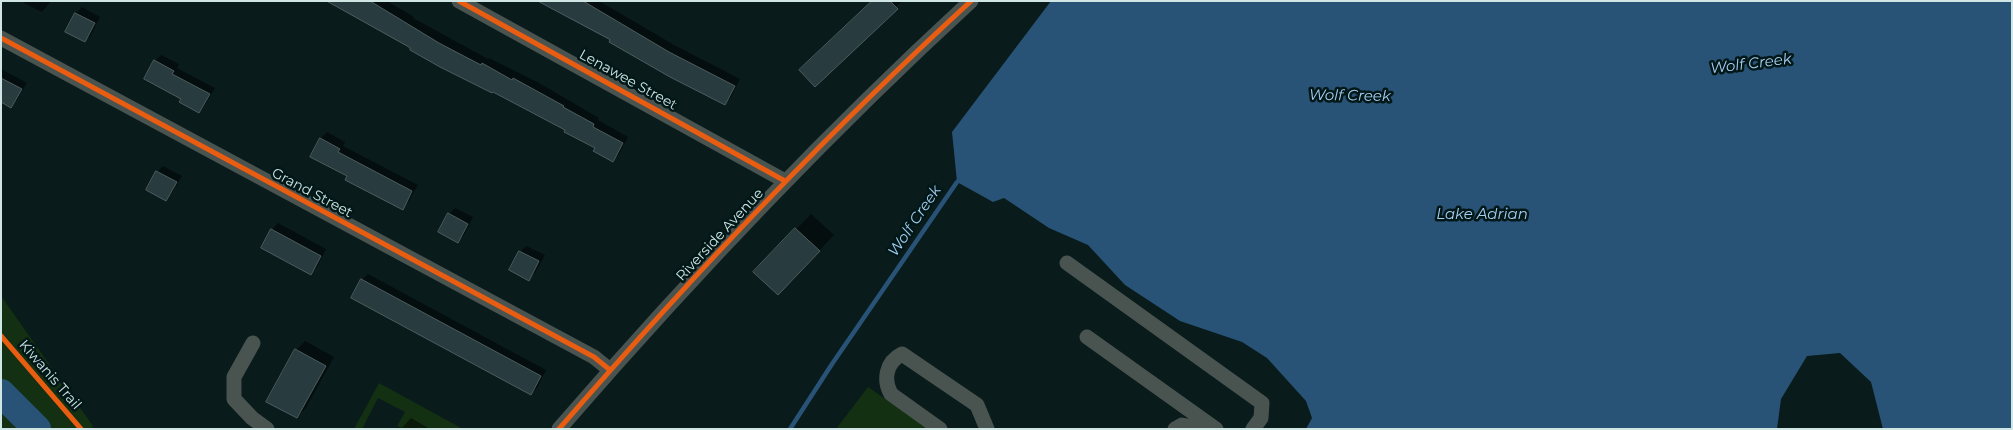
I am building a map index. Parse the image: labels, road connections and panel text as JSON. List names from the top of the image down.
{
  "streets": {
    "street": ["Lenawee Street", "Grand Street", "Riverside Avenue"],
    "cycle path": ["Kiwanis Trail"]
  },
  "crossings": [
    ["Lenawee Street", "Riverside Avenue"],
    ["Grand Street", "Riverside Avenue"]
  ],
  "water": ["Wolf Creek", "Lake Adrian"]
}
